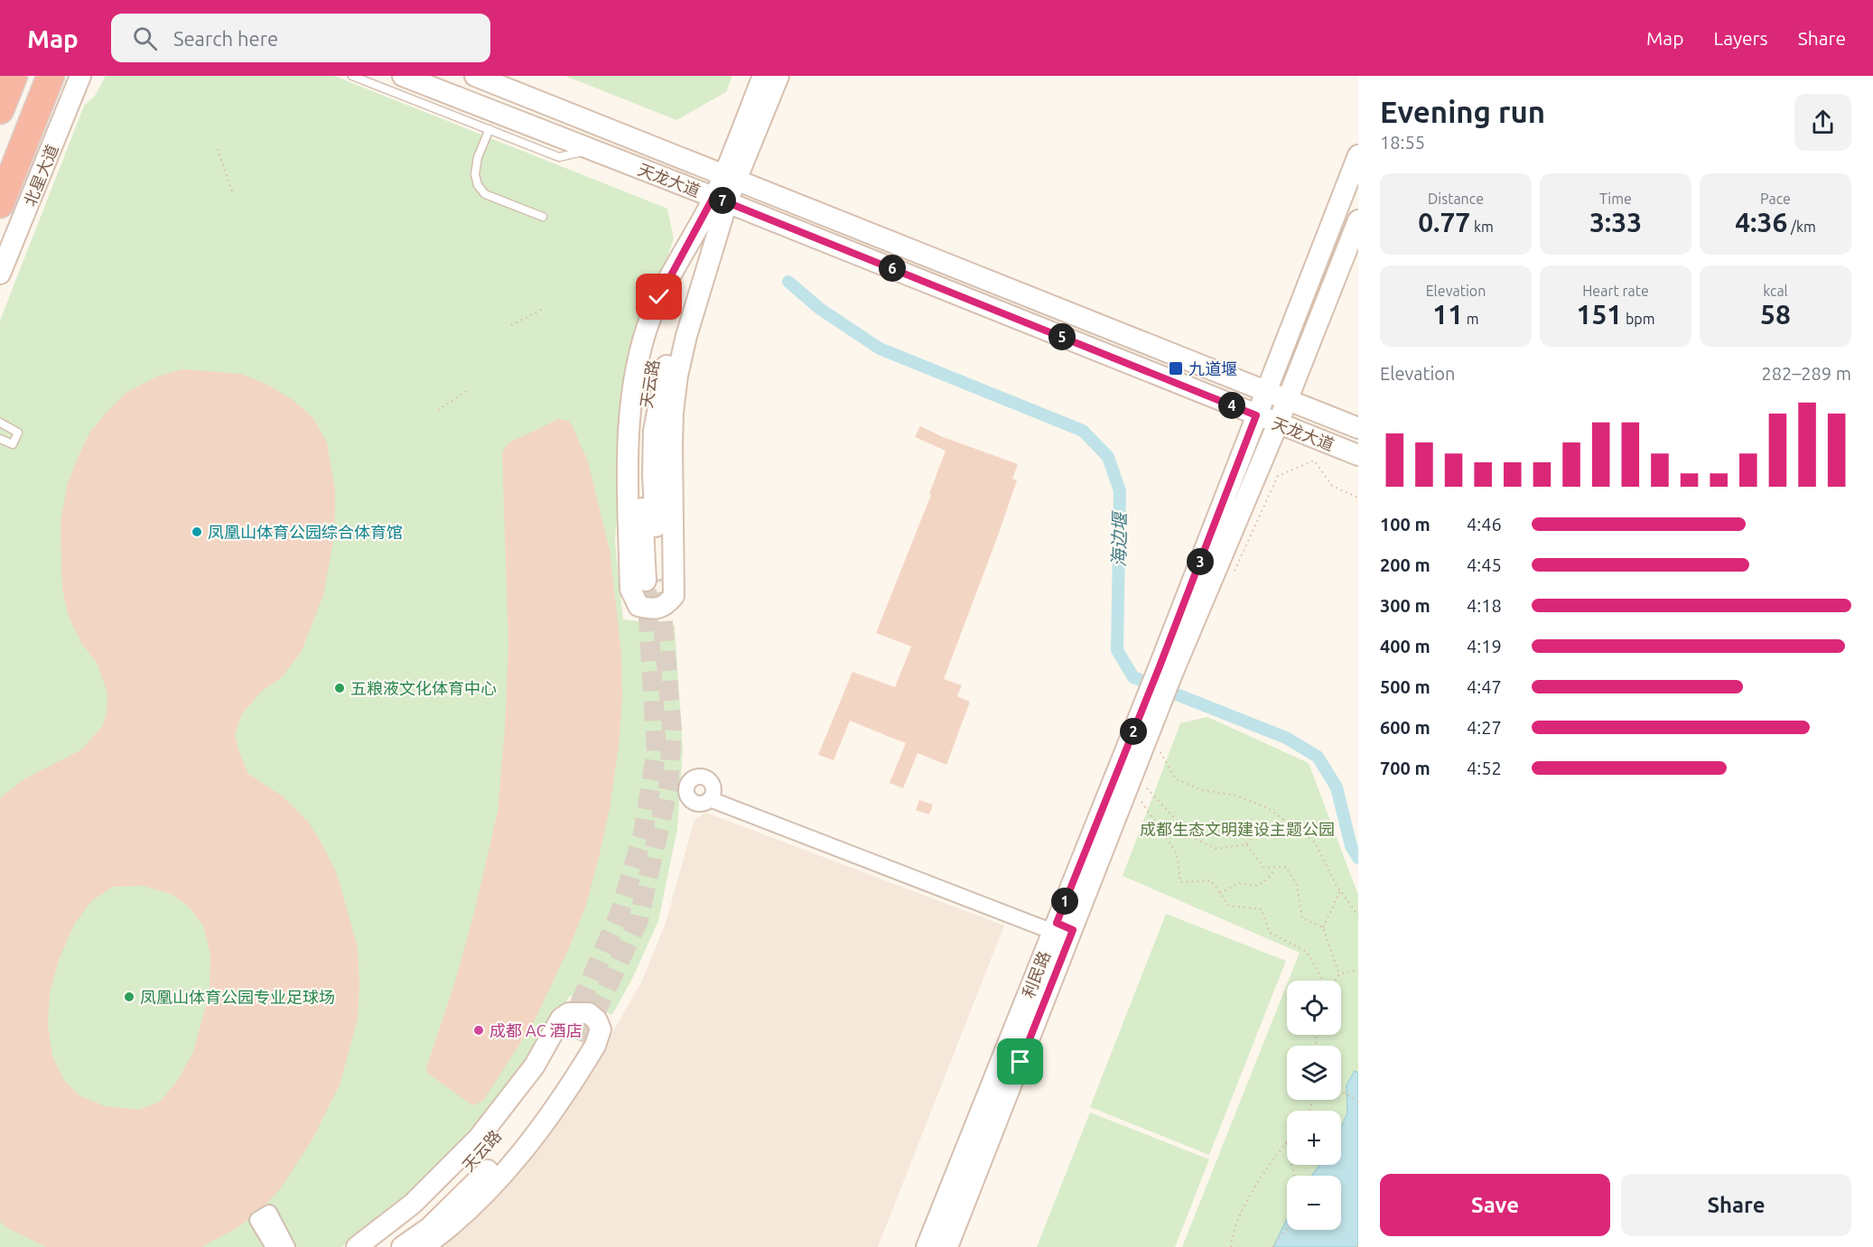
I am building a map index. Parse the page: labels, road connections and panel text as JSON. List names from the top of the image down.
{
  "streets": {
    "highway": ["北星大道"],
    "main road": ["天龙大道", "天云路", "利民路"]
  },
  "crossings": [
    ["天龙大道", "天云路"]
  ],
  "water": ["海边堰"],
  "parks": ["成都生态文明建设主题公园"],
  "places": {
    "transit": ["九道堰"],
    "other": [
      "凤凰山体育公园综合体育馆",
      "五粮液文化体育中心",
      "凤凰山体育公园专业足球场",
      "成都 AC 酒店"
    ]
  },
  "page": {
    "header": "Map",
    "search": "Search here",
    "nav": ["Map", "Layers", "Share"],
    "heading": ["Evening run", "18:55"],
    "stats": [
      ["Distance", "0.77 km"],
      ["Time", "3:33"],
      ["Pace", "4:36 /km"],
      ["Elevation", "11 m"],
      ["Heart rate", "151 bpm"],
      ["kcal", "58"]
    ],
    "pins": [
      "7",
      "6",
      "5",
      "4",
      "3",
      "2",
      "1"
    ],
    "chart": ["Elevation", "282–289 m"],
    "list": [
      {
        "name": "100 m",
        "note": "4:46"
      },
      {
        "name": "200 m",
        "note": "4:45"
      },
      {
        "name": "300 m",
        "note": "4:18"
      },
      {
        "name": "400 m",
        "note": "4:19"
      },
      {
        "name": "500 m",
        "note": "4:47"
      },
      {
        "name": "600 m",
        "note": "4:27"
      },
      {
        "name": "700 m",
        "note": "4:52"
      }
    ],
    "map_buttons": ["+", "−"],
    "buttons": ["Save", "Share"]
  }
}
